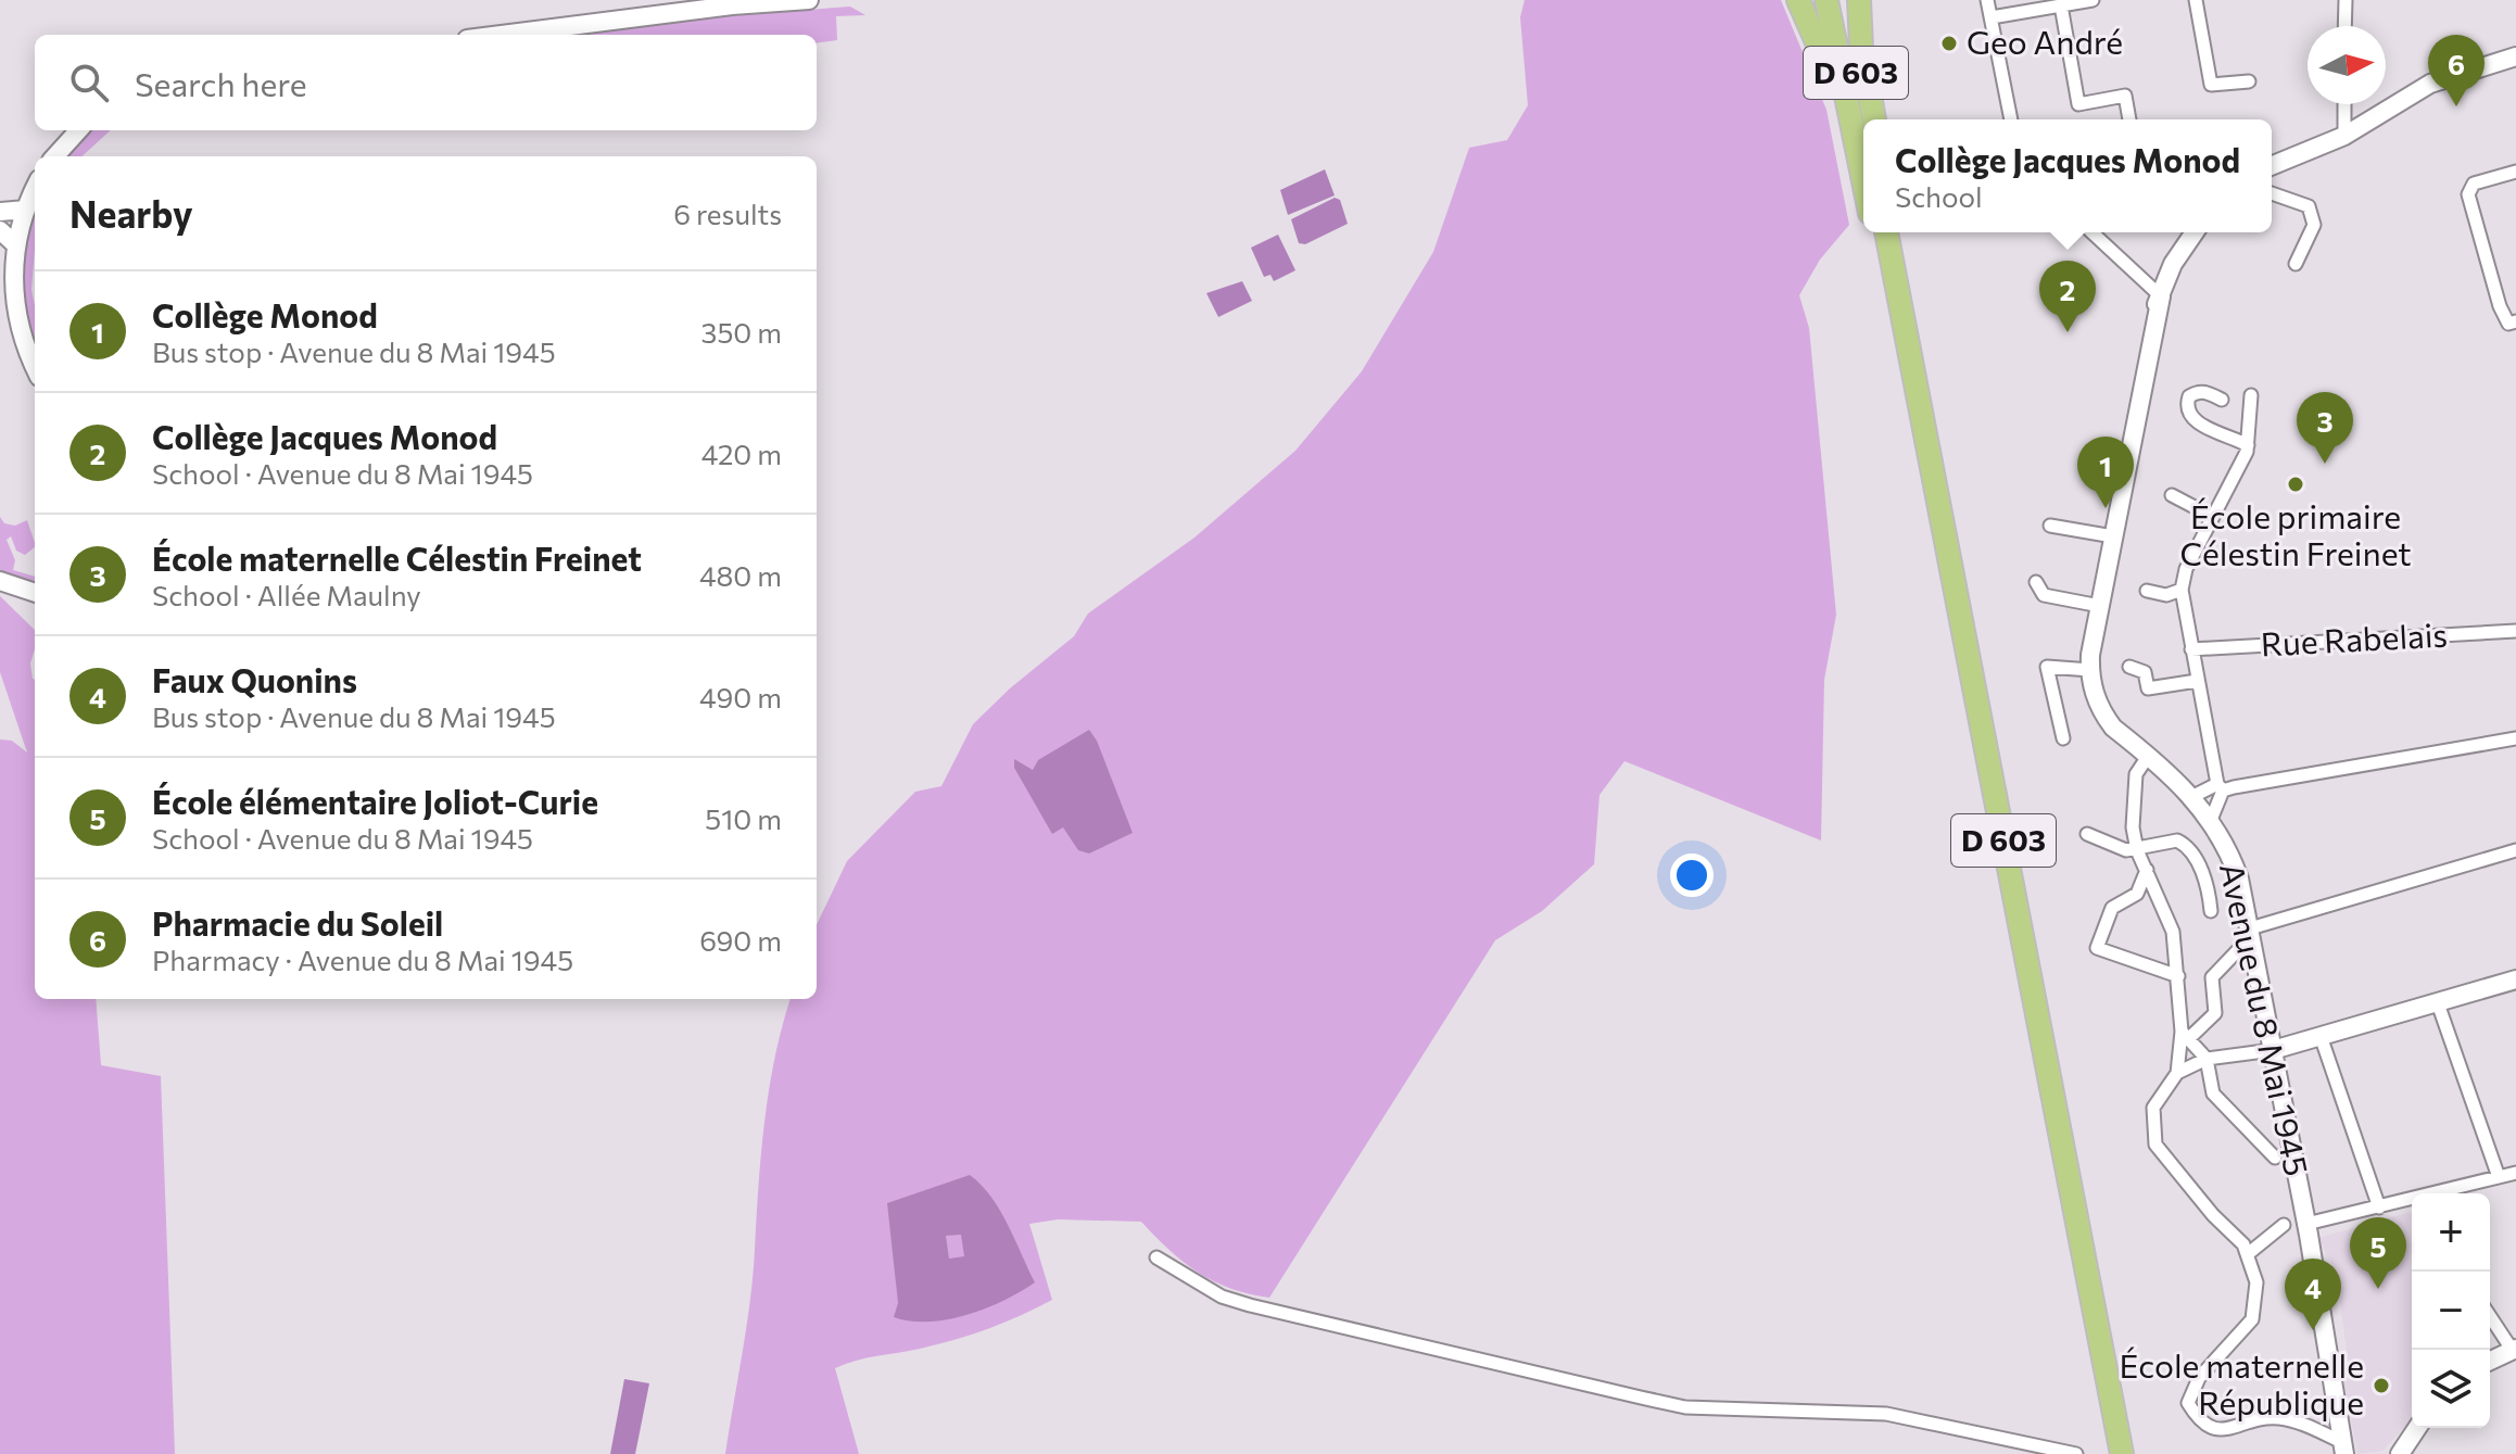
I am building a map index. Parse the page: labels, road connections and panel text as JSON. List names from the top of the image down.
{
  "streets": {
    "highway": ["D 603"],
    "street": ["Rue Rabelais", "Avenue du 8 Mai 1945"]
  },
  "places": ["Geo André", "École primaire Célestin Freinet", "École maternelle République"],
  "north": "right",
  "page": {
    "pins": [
      "6",
      "2",
      "3",
      "1",
      "5",
      "4"
    ],
    "search": "Search here",
    "popup": ["Collège Jacques Monod", "School"],
    "heading": ["Nearby", "6 results"],
    "list": [
      {
        "mark": "1",
        "name": "Collège Monod",
        "note": "Bus stop · Avenue du 8 Mai 1945",
        "value": "350 m"
      },
      {
        "mark": "2",
        "name": "Collège Jacques Monod",
        "note": "School · Avenue du 8 Mai 1945",
        "value": "420 m"
      },
      {
        "mark": "3",
        "name": "École maternelle Célestin Freinet",
        "note": "School · Allée Maulny",
        "value": "480 m"
      },
      {
        "mark": "4",
        "name": "Faux Quonins",
        "note": "Bus stop · Avenue du 8 Mai 1945",
        "value": "490 m"
      },
      {
        "mark": "5",
        "name": "École élémentaire Joliot-Curie",
        "note": "School · Avenue du 8 Mai 1945",
        "value": "510 m"
      },
      {
        "mark": "6",
        "name": "Pharmacie du Soleil",
        "note": "Pharmacy · Avenue du 8 Mai 1945",
        "value": "690 m"
      }
    ],
    "map_buttons": ["+", "−"]
  }
}
